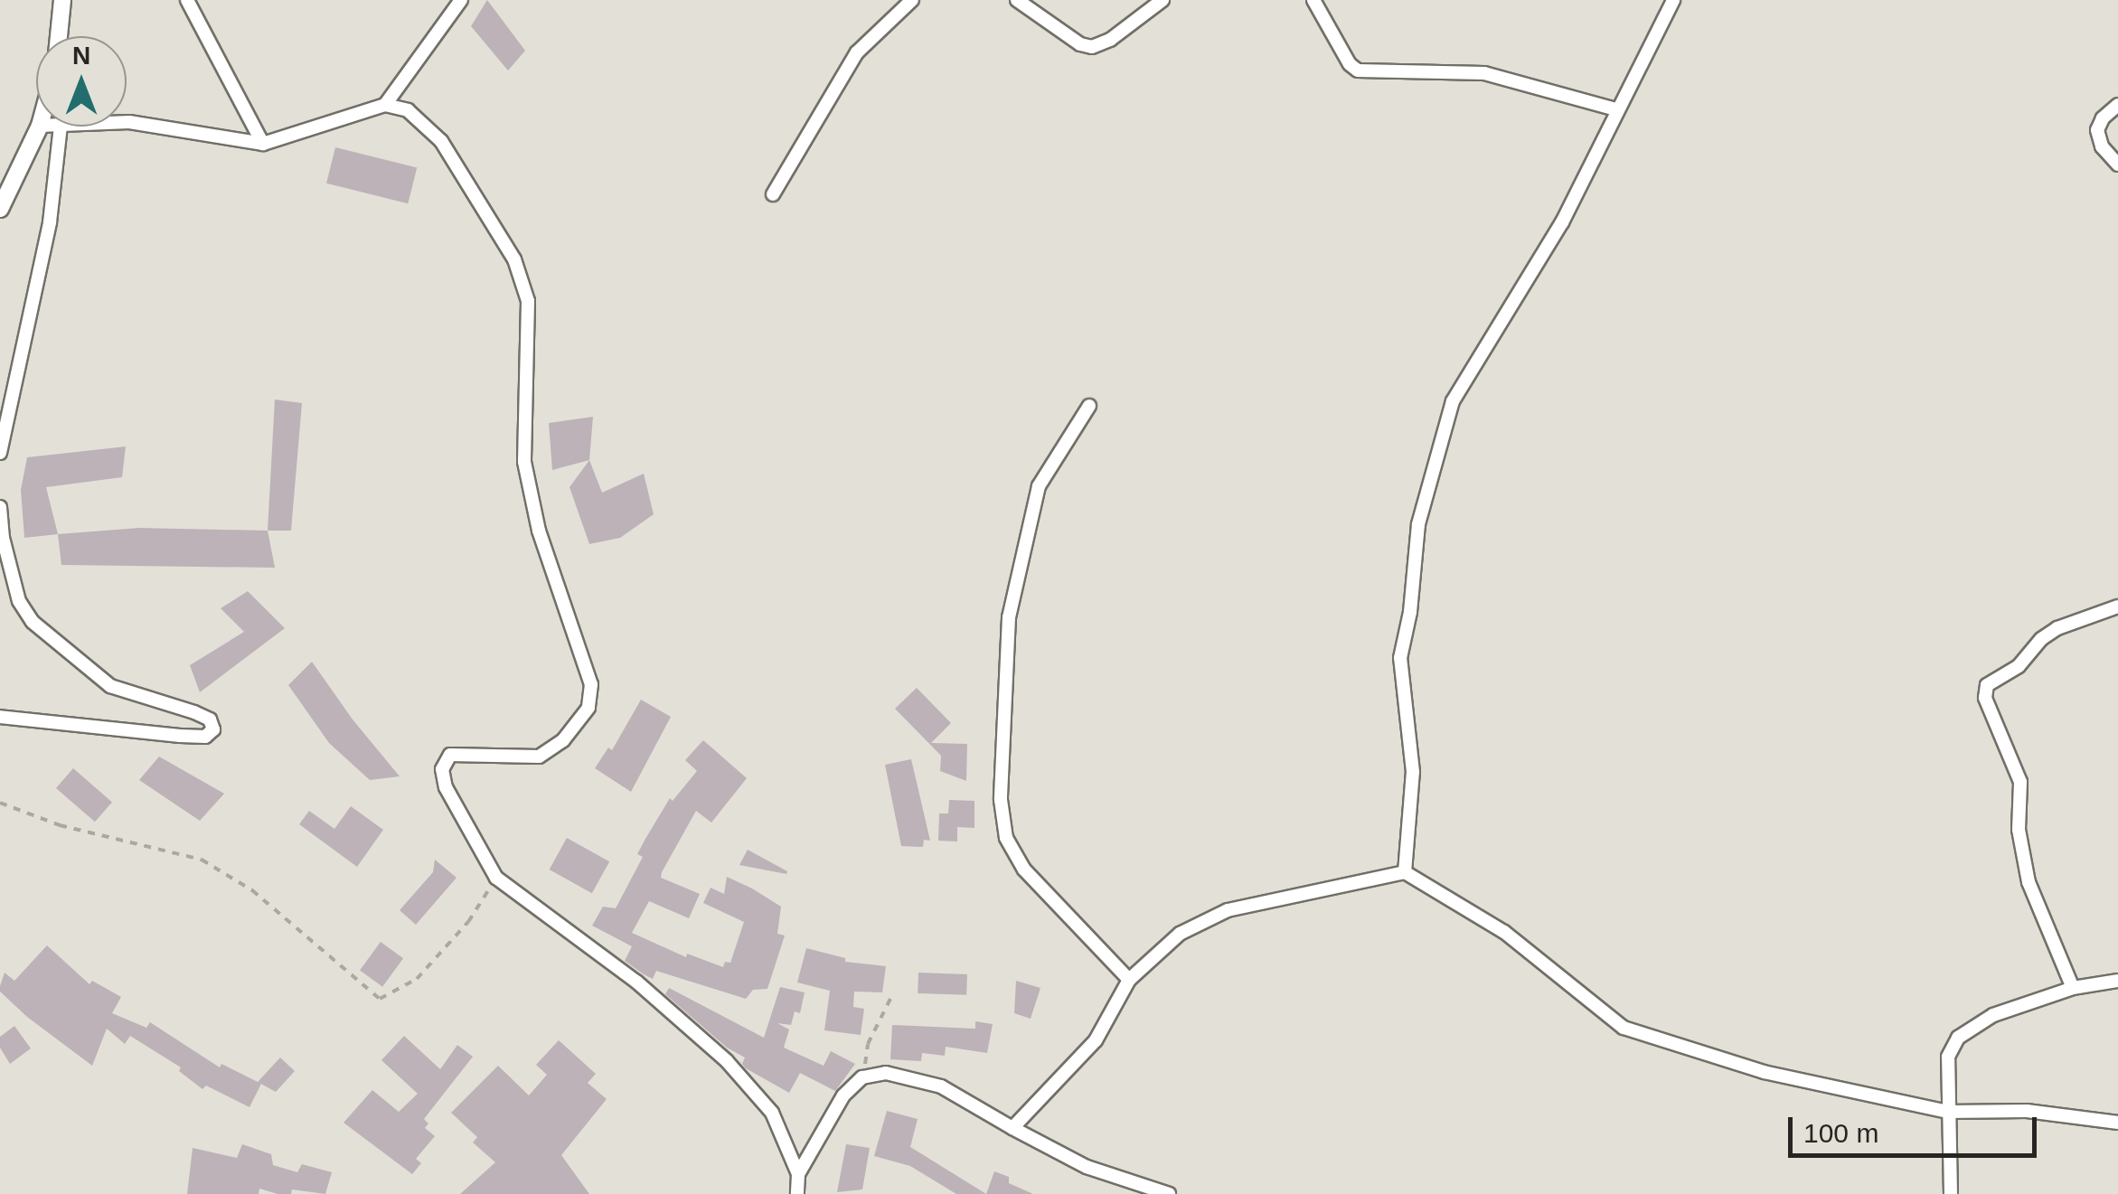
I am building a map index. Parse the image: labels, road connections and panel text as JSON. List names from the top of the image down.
{
  "scale_bar": "100 m",
  "north": "top"
}
